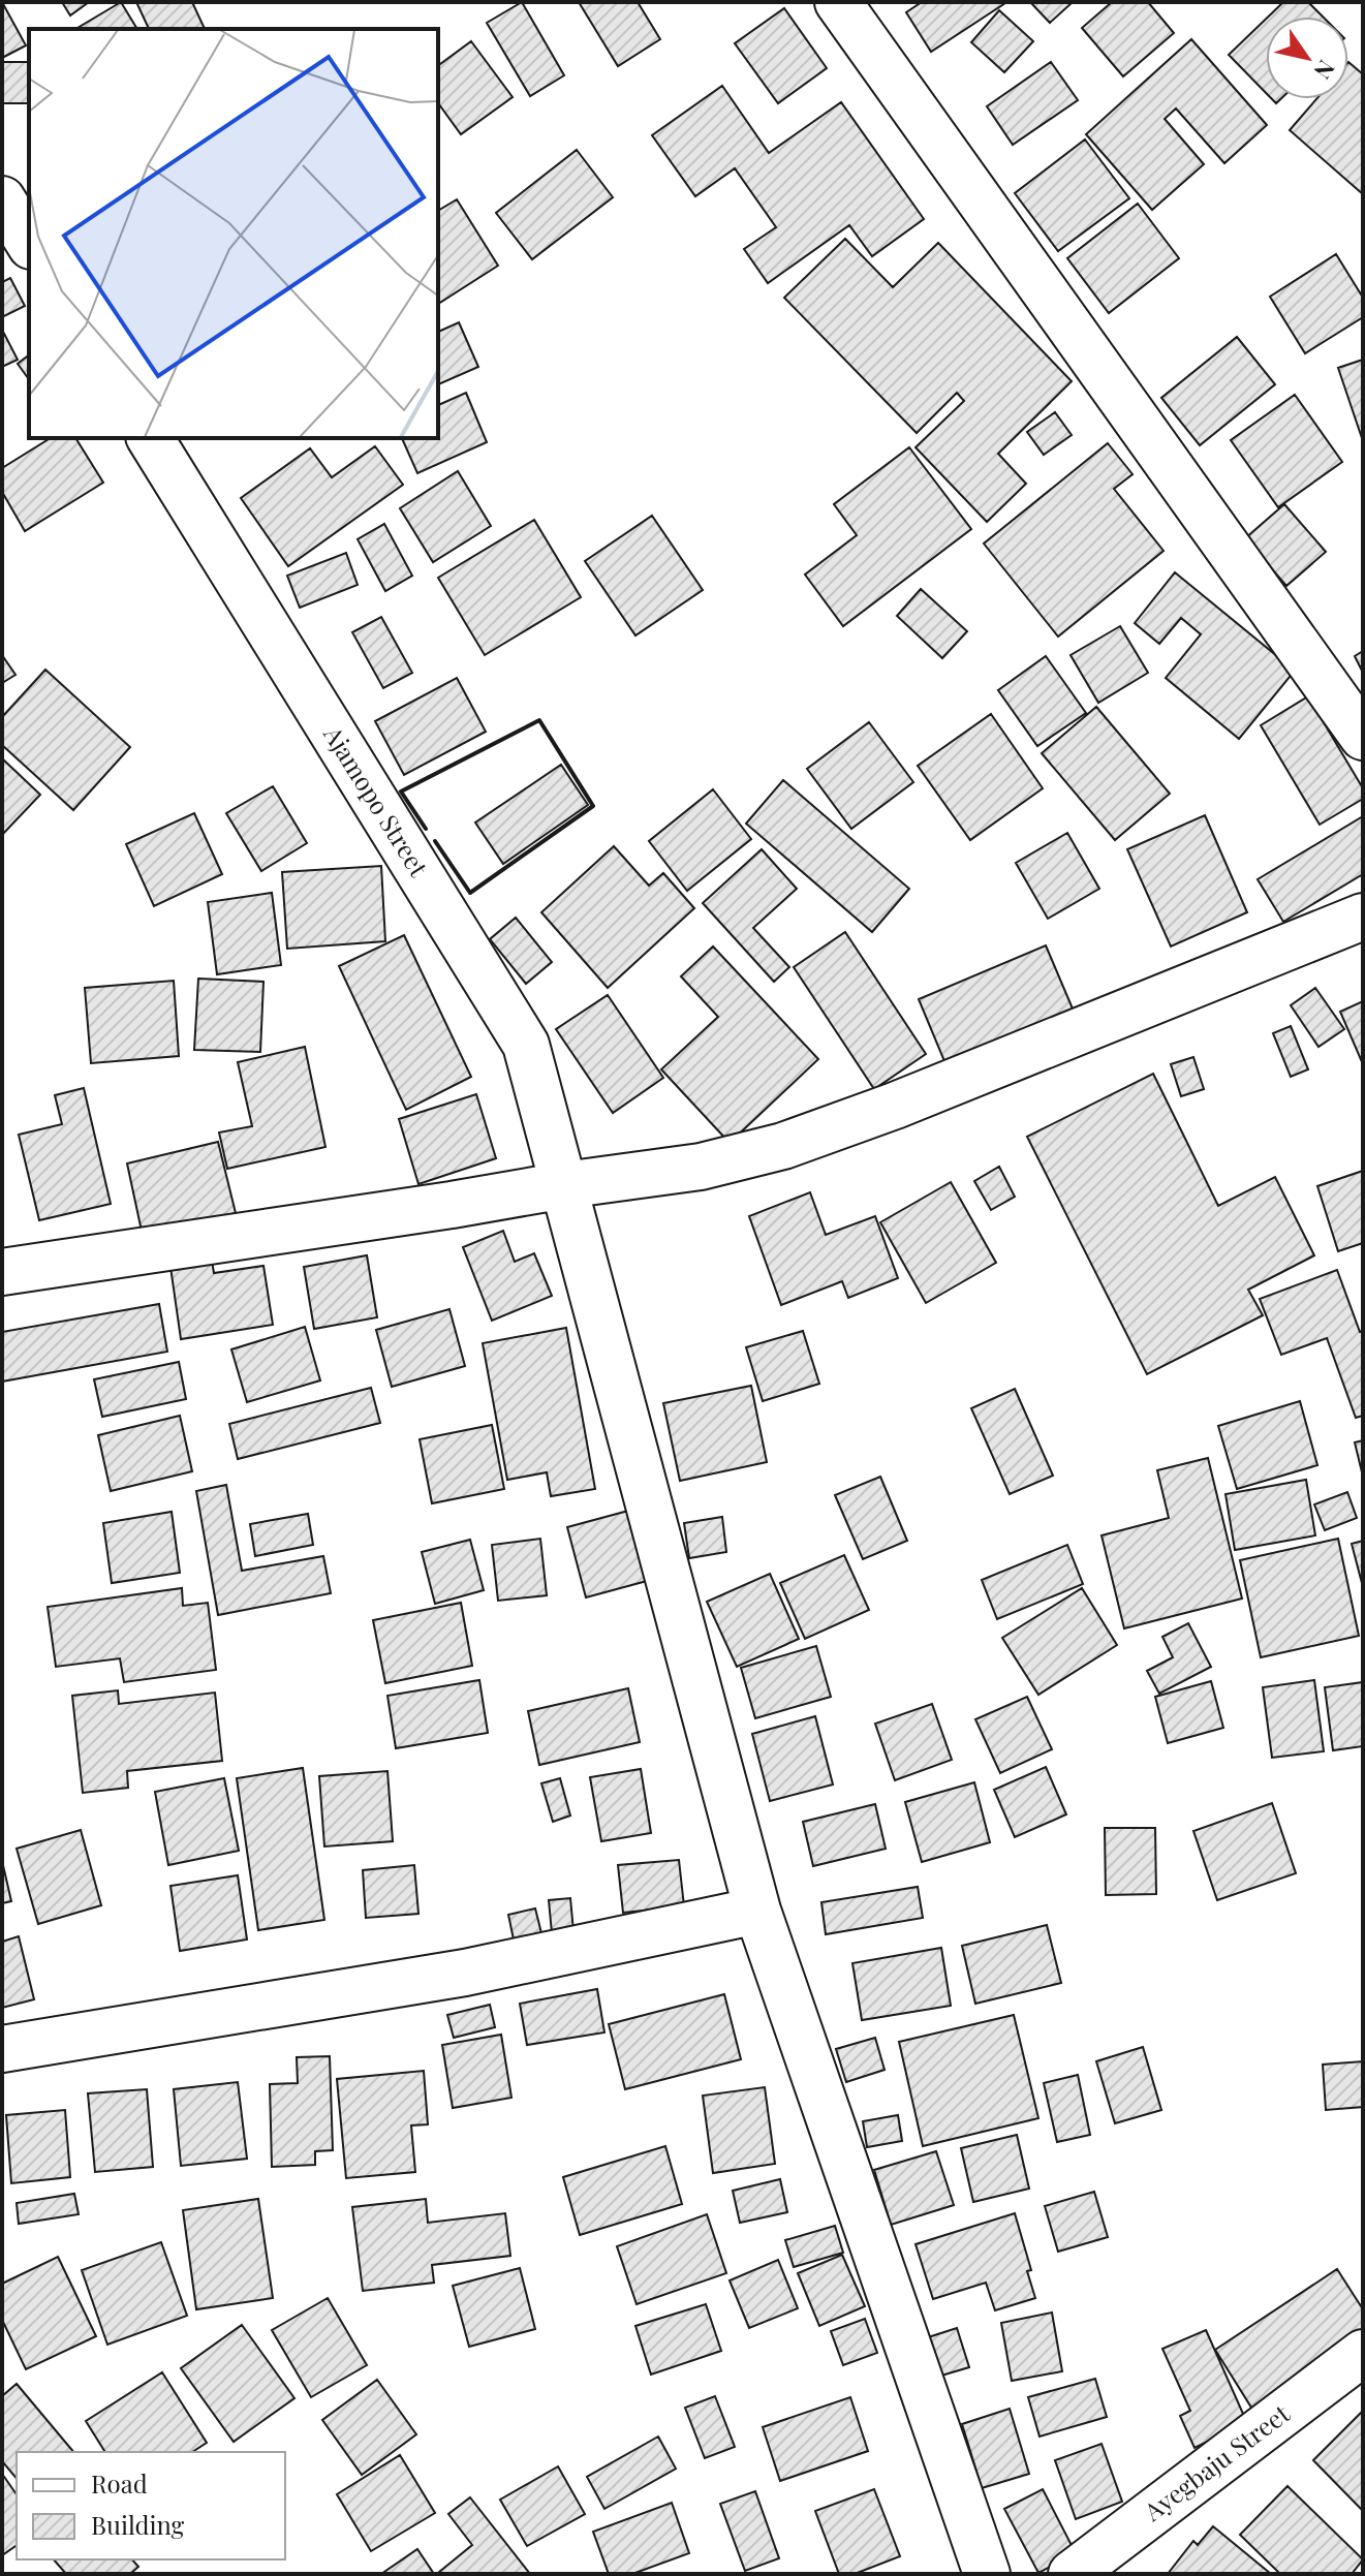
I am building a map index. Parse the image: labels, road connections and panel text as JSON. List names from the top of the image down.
{
  "streets": {
    "street": ["Ajamopo Street", "Ayegbaju Street"]
  },
  "legend": ["Road", "Building"],
  "north": "bottom right"
}
